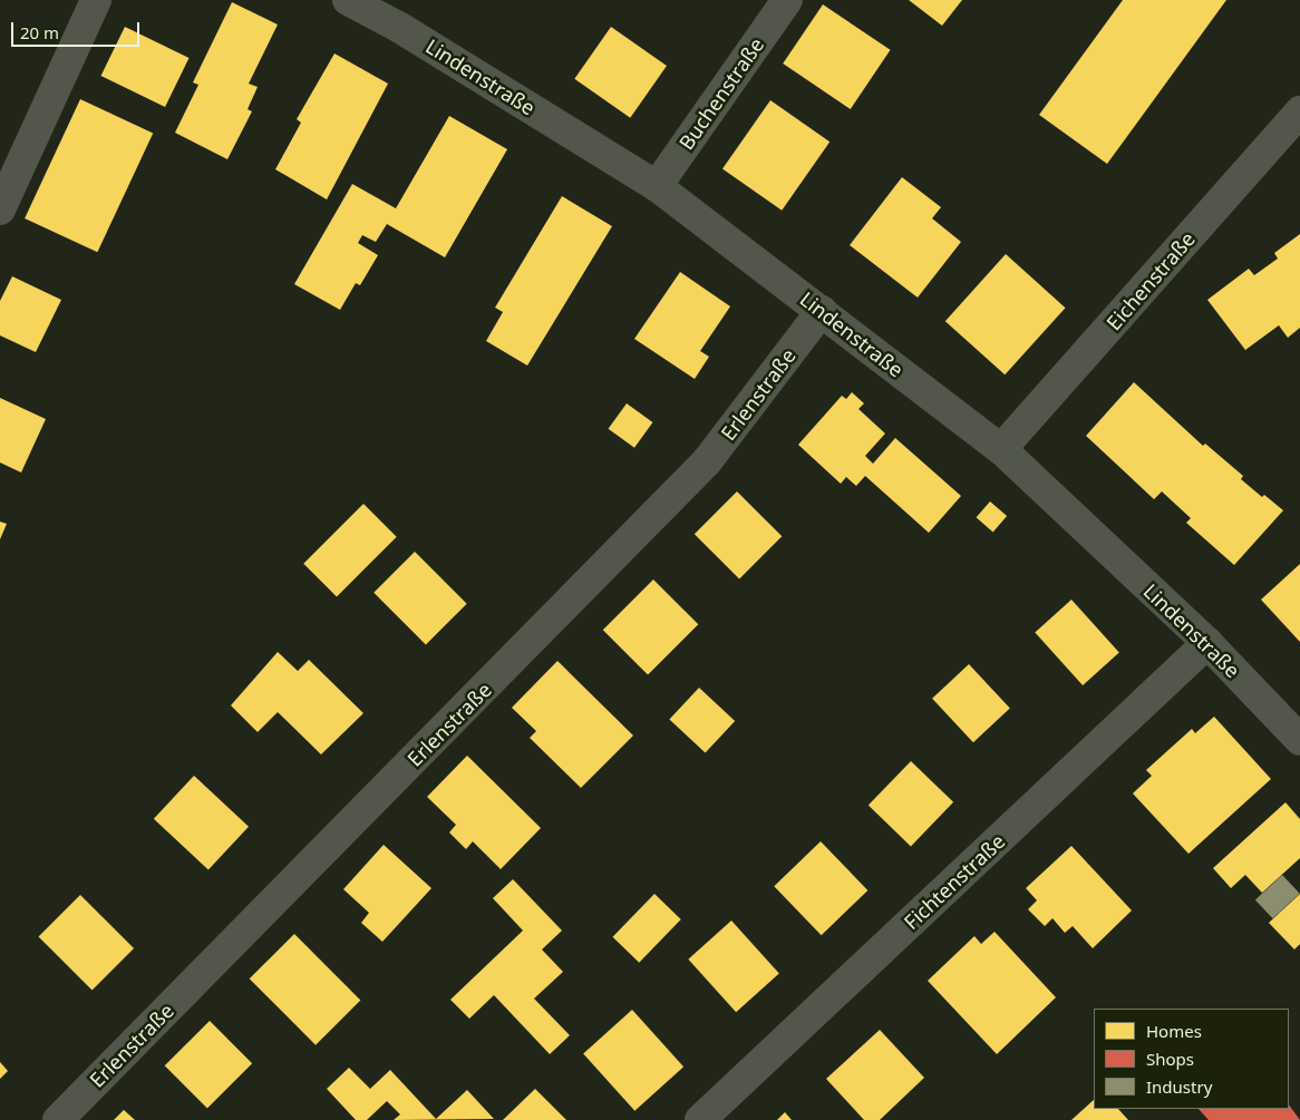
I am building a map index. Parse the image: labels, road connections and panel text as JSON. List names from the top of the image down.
{
  "streets": {
    "street": [
      "Lindenstraße",
      "Buchenstraße",
      "Eichenstraße",
      "Erlenstraße",
      "Fichtenstraße"
    ]
  },
  "crossings": [
    ["Lindenstraße", "Buchenstraße"],
    ["Lindenstraße", "Eichenstraße"],
    ["Lindenstraße", "Erlenstraße"],
    ["Lindenstraße", "Fichtenstraße"]
  ],
  "legend": ["Homes", "Shops", "Industry"],
  "scale_bar": "20 m"
}
